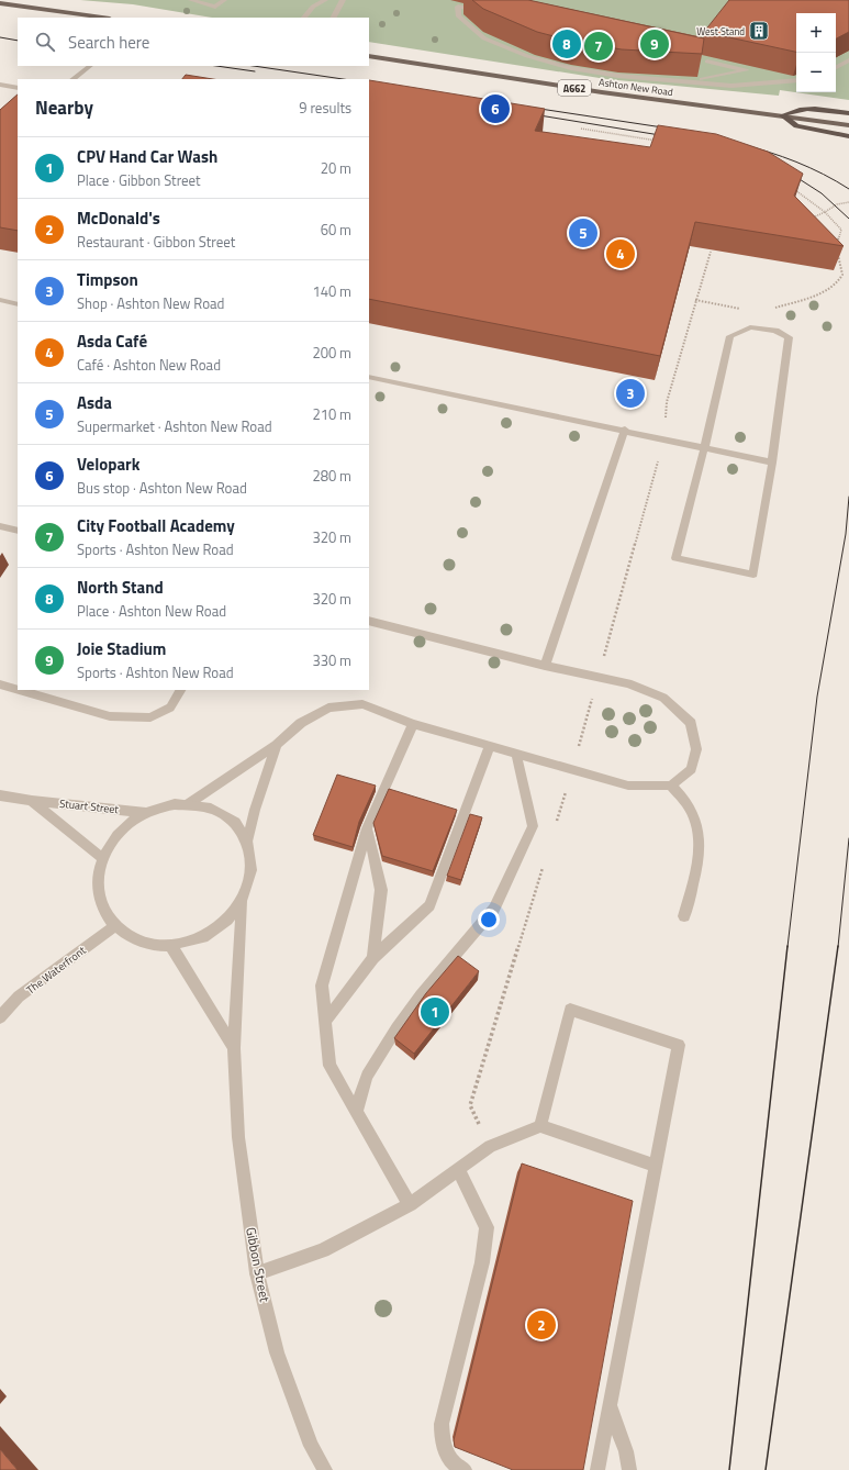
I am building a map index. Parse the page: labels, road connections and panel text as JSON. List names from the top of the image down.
{
  "streets": {
    "main road": ["Ashton New Road", "A662"],
    "street": ["Stuart Street", "The Waterfront", "Gibbon Street"]
  },
  "crossings": [
    ["Stuart Street", "The Waterfront"],
    ["Stuart Street", "Gibbon Street"],
    ["The Waterfront", "Gibbon Street"]
  ],
  "places": {
    "building": ["West Stand"]
  },
  "page": {
    "map_buttons": ["+", "−"],
    "search": "Search here",
    "pins": [
      "8",
      "9",
      "7",
      "6",
      "5",
      "4",
      "3",
      "1",
      "2"
    ],
    "heading": ["Nearby", "9 results"],
    "list": [
      {
        "mark": "1",
        "name": "CPV Hand Car Wash",
        "note": "Place · Gibbon Street",
        "value": "20 m"
      },
      {
        "mark": "2",
        "name": "McDonald's",
        "note": "Restaurant · Gibbon Street",
        "value": "60 m"
      },
      {
        "mark": "3",
        "name": "Timpson",
        "note": "Shop · Ashton New Road",
        "value": "140 m"
      },
      {
        "mark": "4",
        "name": "Asda Café",
        "note": "Café · Ashton New Road",
        "value": "200 m"
      },
      {
        "mark": "5",
        "name": "Asda",
        "note": "Supermarket · Ashton New Road",
        "value": "210 m"
      },
      {
        "mark": "6",
        "name": "Velopark",
        "note": "Bus stop · Ashton New Road",
        "value": "280 m"
      },
      {
        "mark": "7",
        "name": "City Football Academy",
        "note": "Sports · Ashton New Road",
        "value": "320 m"
      },
      {
        "mark": "8",
        "name": "North Stand",
        "note": "Place · Ashton New Road",
        "value": "320 m"
      },
      {
        "mark": "9",
        "name": "Joie Stadium",
        "note": "Sports · Ashton New Road",
        "value": "330 m"
      }
    ]
  }
}
